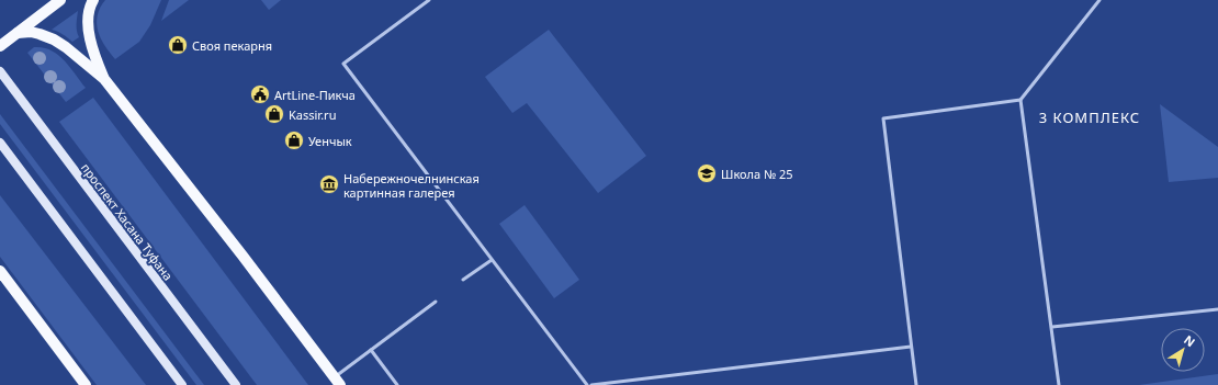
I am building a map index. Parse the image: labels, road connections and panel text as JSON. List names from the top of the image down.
{
  "streets": {
    "main road": ["проспект Хасана Туфана"]
  },
  "districts": ["3 КОМПЛЕКС"],
  "places": {
    "shop": ["Своя пекарня", "Kassir.ru", "Уенчык"],
    "public building": ["ArtLine-Пикча"],
    "school or university": ["Школа № 25"],
    "museum": ["Набережночелнинская картинная галерея"]
  },
  "north": "top right"
}
